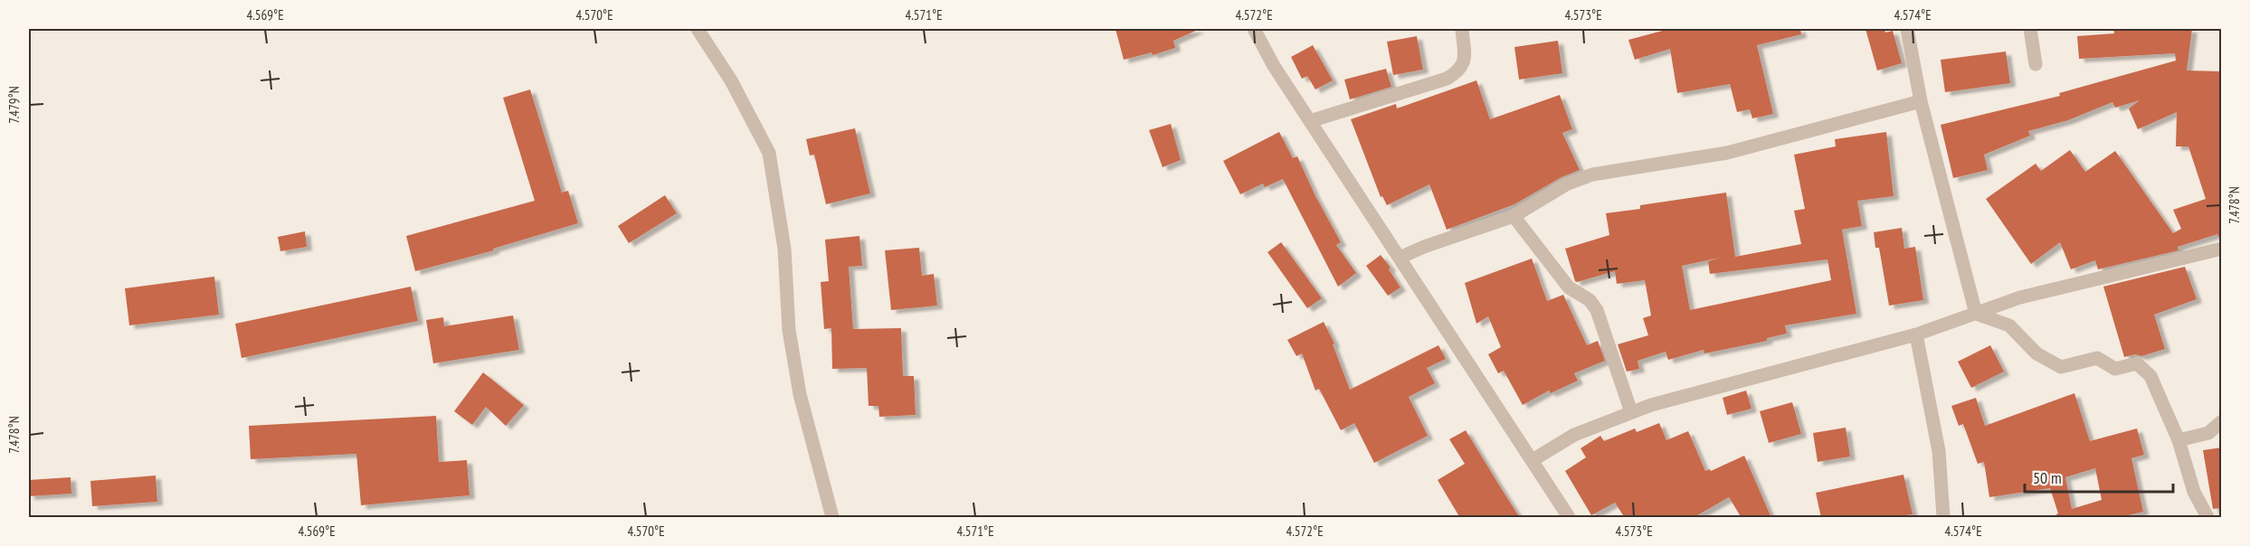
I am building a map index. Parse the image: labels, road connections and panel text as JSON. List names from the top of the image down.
{
  "scale_bar": "50 m",
  "coordinates": [
    "4.569°E",
    "4.570°E",
    "4.571°E",
    "4.572°E",
    "4.573°E",
    "4.574°E",
    "7.479°N",
    "7.478°N"
  ]
}
